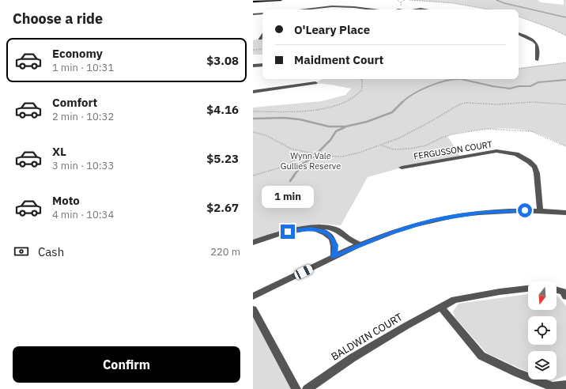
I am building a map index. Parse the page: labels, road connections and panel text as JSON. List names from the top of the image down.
{
  "streets": {
    "street": ["FERGUSSON COURT", "BALDWIN COURT"]
  },
  "parks": ["Wynn Vale Gullies Reserve"],
  "north": "bottom",
  "page": {
    "heading": "Choose a ride",
    "banner": ["O'Leary Place", "Maidment Court"],
    "list": [
      {
        "name": "Economy",
        "note": "1 min · 10:31",
        "value": "$3.08"
      },
      {
        "name": "Comfort",
        "note": "2 min · 10:32",
        "value": "$4.16"
      },
      {
        "name": "XL",
        "note": "3 min · 10:33",
        "value": "$5.23"
      },
      {
        "name": "Moto",
        "note": "4 min · 10:34",
        "value": "$2.67"
      }
    ],
    "bubble": "1 min",
    "pay": ["Cash", "220 m"],
    "buttons": "Confirm"
  }
}
